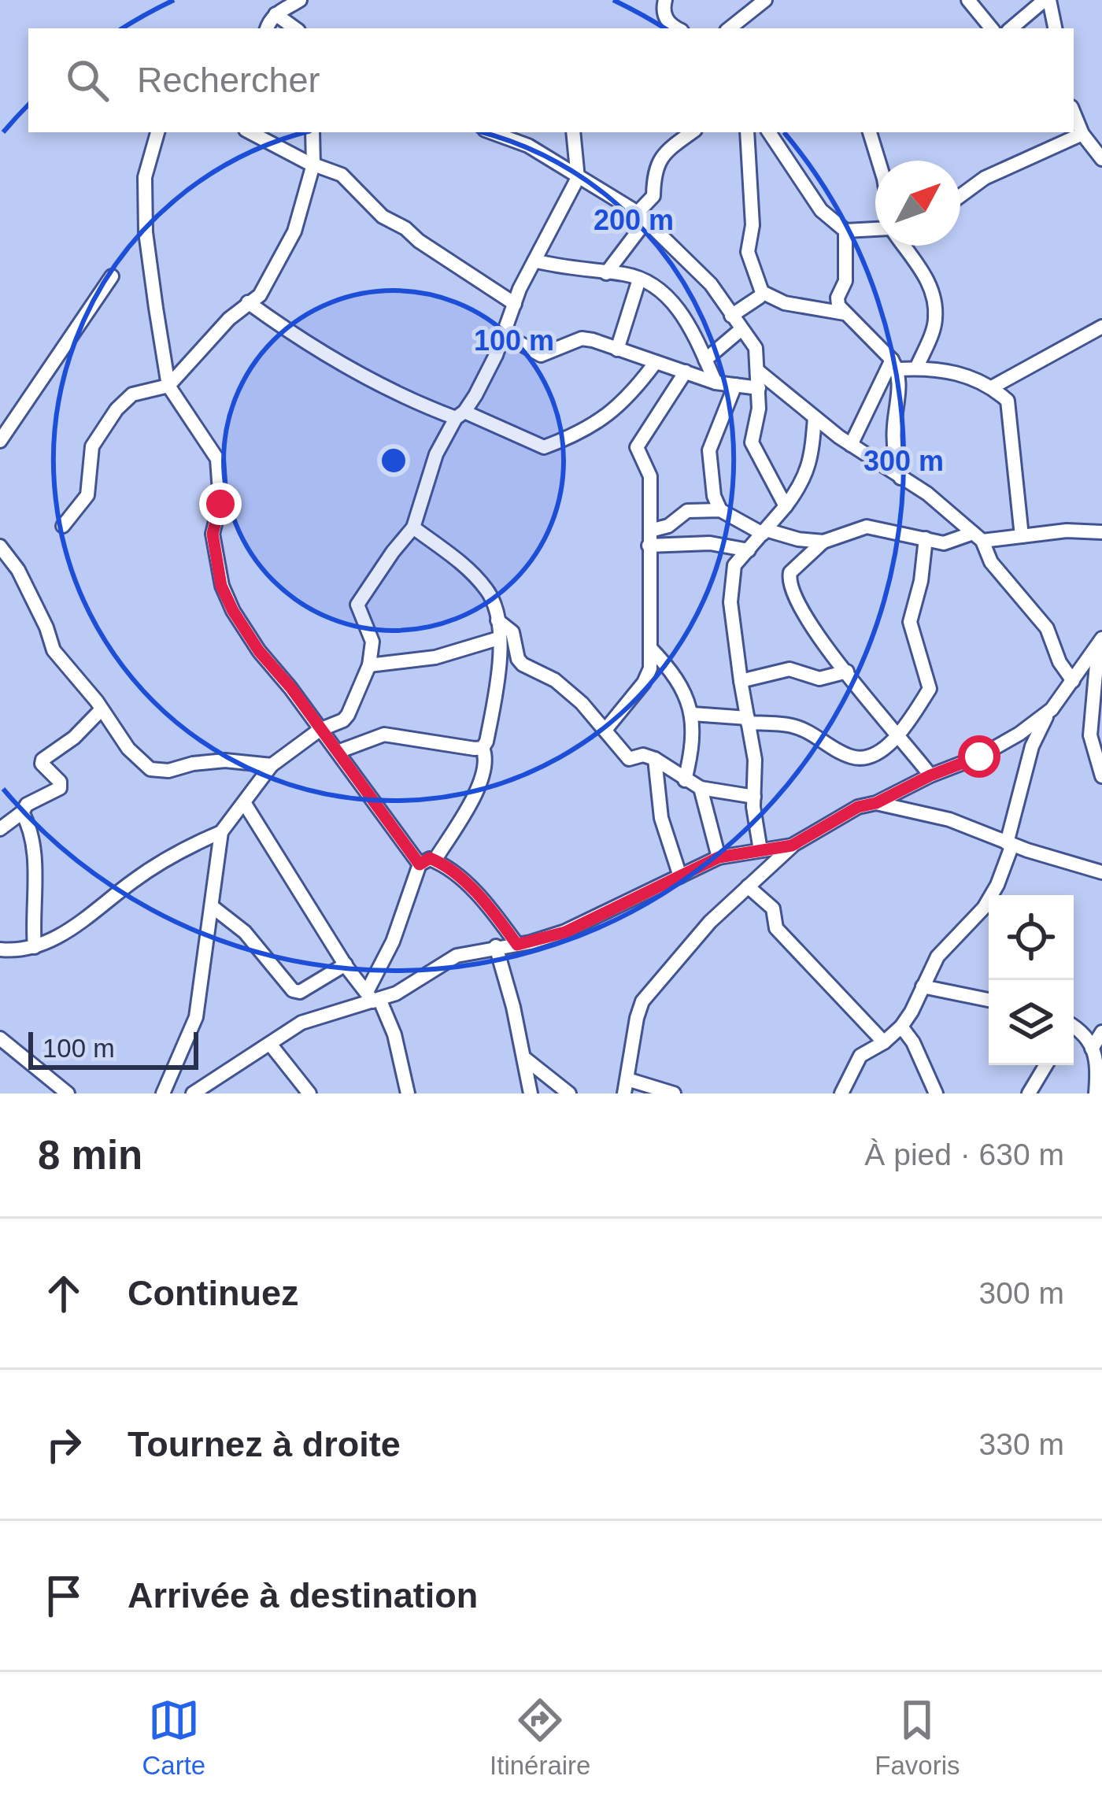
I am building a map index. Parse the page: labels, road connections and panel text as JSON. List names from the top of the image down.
{
  "scale_bar": "100 m",
  "north": "top right",
  "page": {
    "search": "Rechercher",
    "scale": "100 m",
    "heading": ["8 min", "À pied · 630 m"],
    "list": [
      ["Continuez", "300 m"],
      ["Tournez à droite", "330 m"],
      "Arrivée à destination"
    ],
    "nav": ["Carte", "Itinéraire", "Favoris"]
  },
  "rings": ["200 m", "100 m", "300 m"]
}
